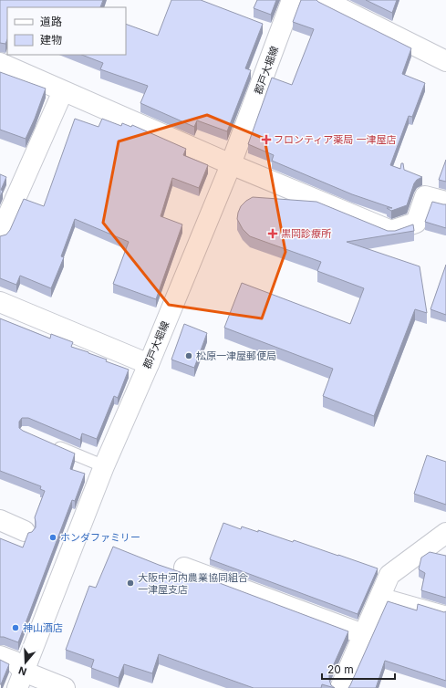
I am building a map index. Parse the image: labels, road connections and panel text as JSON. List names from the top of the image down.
{
  "streets": {
    "street": ["郡戸大堀線"]
  },
  "places": {
    "health": ["フロンティア薬局 一津屋店", "黒岡診療所"],
    "other": [
      "松原一津屋郵便局",
      "ホンダファミリー",
      "大阪中河内農業協同組合 一津屋支店",
      "神山酒店"
    ]
  },
  "legend": ["道路", "建物"],
  "scale_bar": "20 m",
  "north": "bottom"
}
